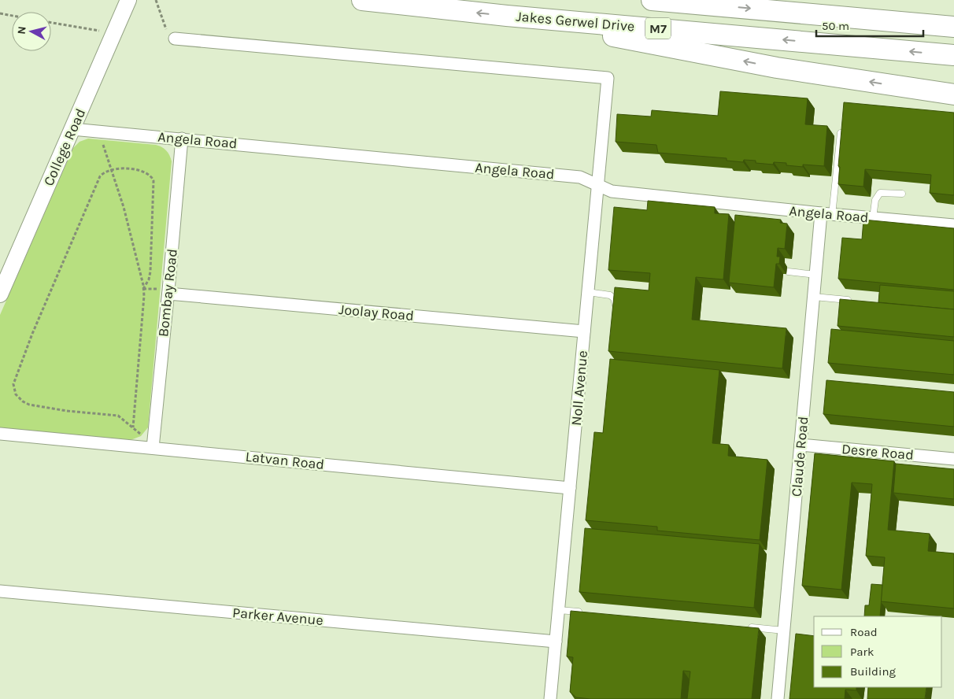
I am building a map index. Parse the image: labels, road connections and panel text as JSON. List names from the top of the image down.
{
  "streets": {
    "highway": ["Jakes Gerwel Drive", "M7"],
    "street": [
      "Angela Road",
      "College Road",
      "Bombay Road",
      "Joolay Road",
      "Noll Avenue",
      "Desre Road",
      "Claude Road",
      "Latvan Road",
      "Parker Avenue"
    ]
  },
  "crossings": [
    ["Angela Road", "College Road"],
    ["Angela Road", "Bombay Road"],
    ["Angela Road", "Noll Avenue"],
    ["Angela Road", "Claude Road"],
    ["Bombay Road", "Joolay Road"],
    ["Bombay Road", "Latvan Road"],
    ["Joolay Road", "Noll Avenue"],
    ["Noll Avenue", "Latvan Road"],
    ["Noll Avenue", "Parker Avenue"],
    ["Desre Road", "Claude Road"]
  ],
  "legend": ["Road", "Park", "Building"],
  "scale_bar": "50 m",
  "north": "left"
}
